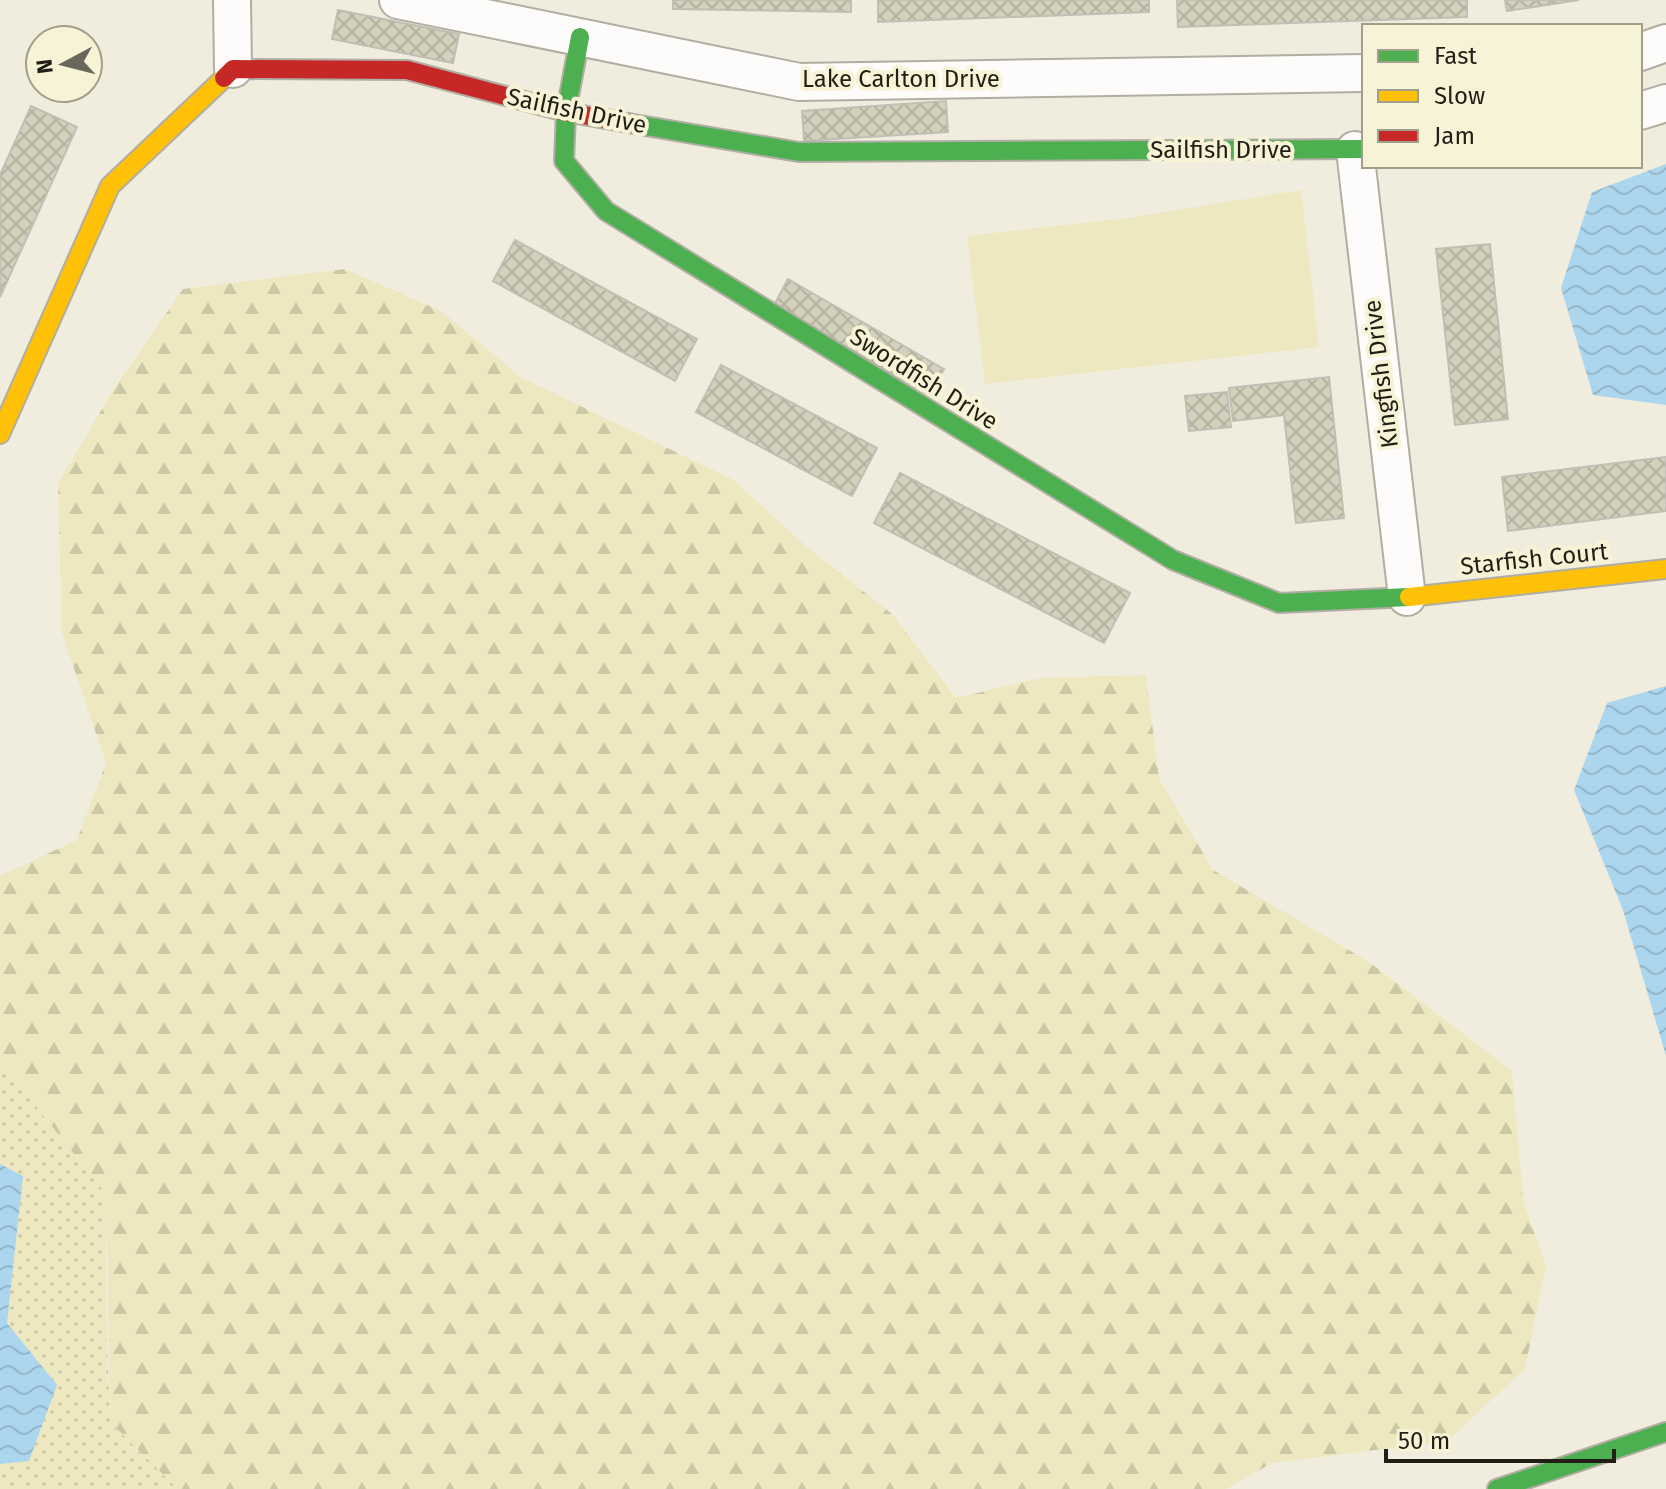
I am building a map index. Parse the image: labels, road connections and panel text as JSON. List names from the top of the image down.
{
  "streets": {
    "main road": ["Sailfish Drive", "Swordfish Drive", "Starfish Court"],
    "street": ["Lake Carlton Drive", "Kingfish Drive"]
  },
  "crossings": [
    ["Lake Carlton Drive", "Swordfish Drive"],
    ["Sailfish Drive", "Kingfish Drive"],
    ["Sailfish Drive", "Swordfish Drive"],
    ["Kingfish Drive", "Swordfish Drive"],
    ["Kingfish Drive", "Starfish Court"],
    ["Swordfish Drive", "Starfish Court"]
  ],
  "legend": ["Fast", "Slow", "Jam"],
  "scale_bar": "50 m",
  "north": "left"
}
